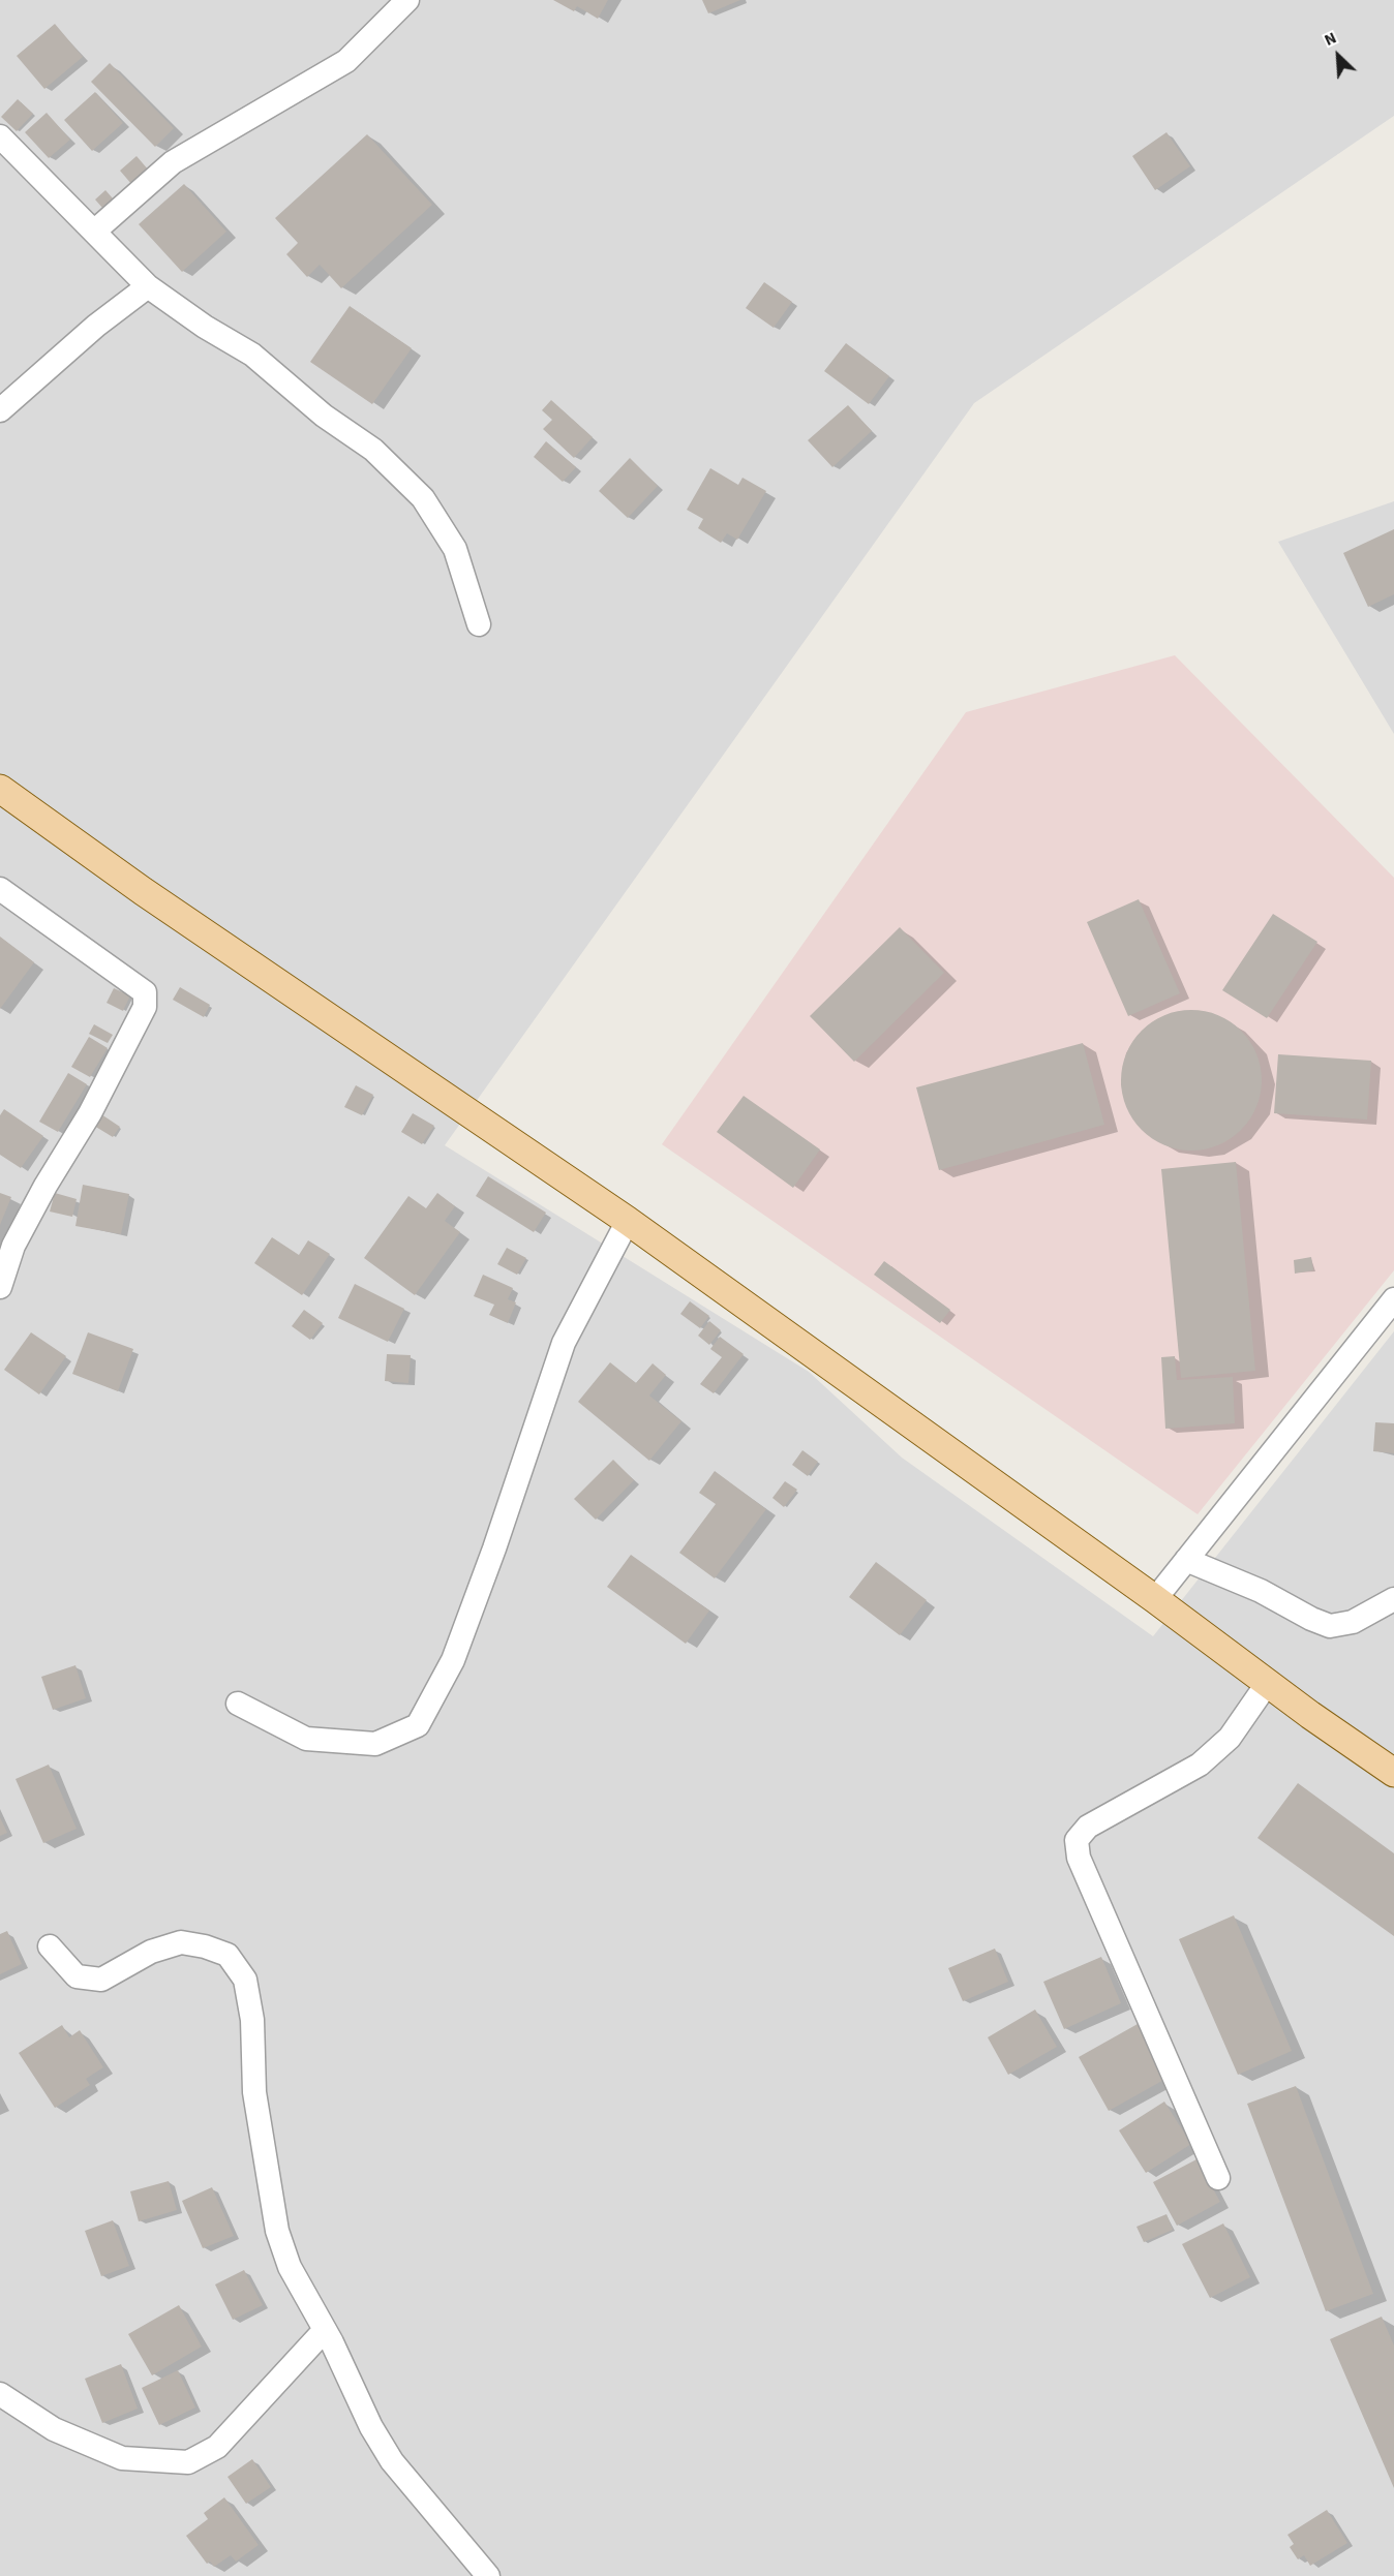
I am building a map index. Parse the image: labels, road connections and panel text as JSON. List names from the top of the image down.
{
  "north": "top left"
}
